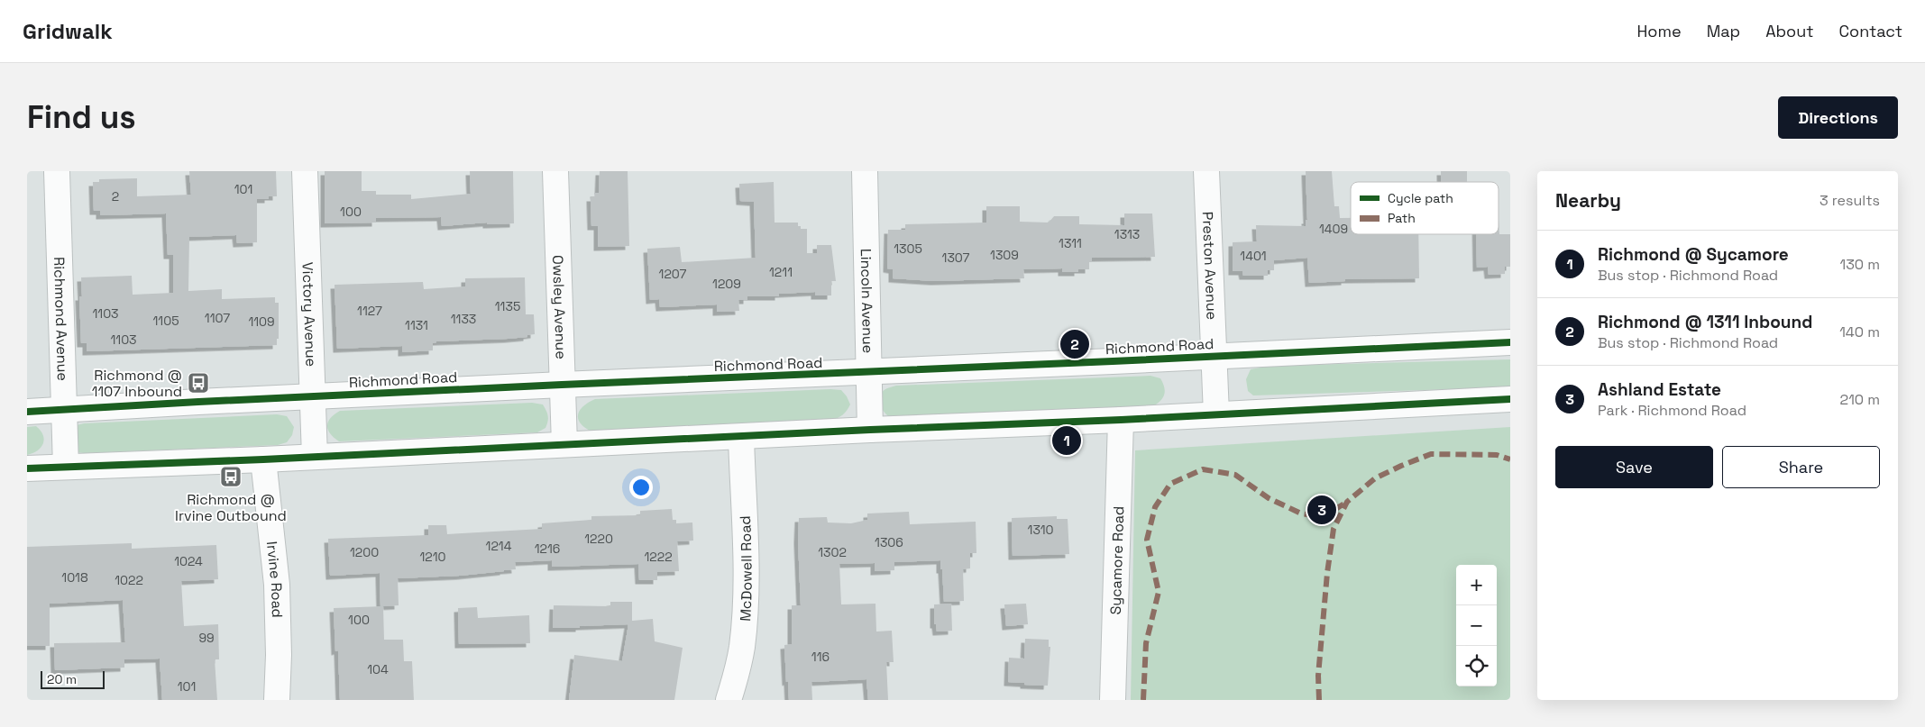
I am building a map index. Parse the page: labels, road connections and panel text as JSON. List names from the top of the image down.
{
  "streets": {
    "main road": [
      "Preston Avenue",
      "Lincoln Avenue",
      "Owsley Avenue",
      "Victory Avenue",
      "Richmond Avenue",
      "Richmond Road",
      "Sycamore Road",
      "McDowell Road",
      "Irvine Road"
    ]
  },
  "crossings": [
    ["Preston Avenue", "Richmond Road"],
    ["Lincoln Avenue", "Richmond Road"],
    ["Owsley Avenue", "Richmond Road"],
    ["Victory Avenue", "Richmond Road"],
    ["Richmond Avenue", "Richmond Road"]
  ],
  "places": {
    "bus stop": ["Richmond @ 1107 Inbound", "Richmond @ Irvine Outbound"]
  },
  "house_numbers": [
    "101",
    "2",
    "100",
    "1409",
    "1313",
    "1311",
    "1305",
    "1309",
    "1401",
    "1307",
    "1211",
    "1207",
    "1209",
    "1135",
    "1127",
    "1103",
    "1107",
    "1133",
    "1105",
    "1109",
    "1131",
    "1103",
    "1310",
    "1220",
    "1306",
    "1214",
    "1216",
    "1200",
    "1302",
    "1210",
    "1222",
    "1024",
    "1018",
    "1022",
    "100",
    "99",
    "116",
    "104",
    "101"
  ],
  "legend": ["Cycle path", "Path"],
  "scale_bar": "20 m",
  "page": {
    "header": "Gridwalk",
    "nav": [
      "Home",
      "Map",
      "About",
      "Contact"
    ],
    "buttons": [
      "Directions",
      ["Save", "Share"]
    ],
    "title": "Find us",
    "heading": ["Nearby", "3 results"],
    "list": [
      {
        "mark": "1",
        "name": "Richmond @ Sycamore",
        "note": "Bus stop · Richmond Road",
        "value": "130 m"
      },
      {
        "mark": "2",
        "name": "Richmond @ 1311 Inbound",
        "note": "Bus stop · Richmond Road",
        "value": "140 m"
      },
      {
        "mark": "3",
        "name": "Ashland Estate",
        "note": "Park · Richmond Road",
        "value": "210 m"
      }
    ],
    "pins": ["2", "1", "3"],
    "map_buttons": ["+", "−"],
    "scale": "20 m"
  }
}
